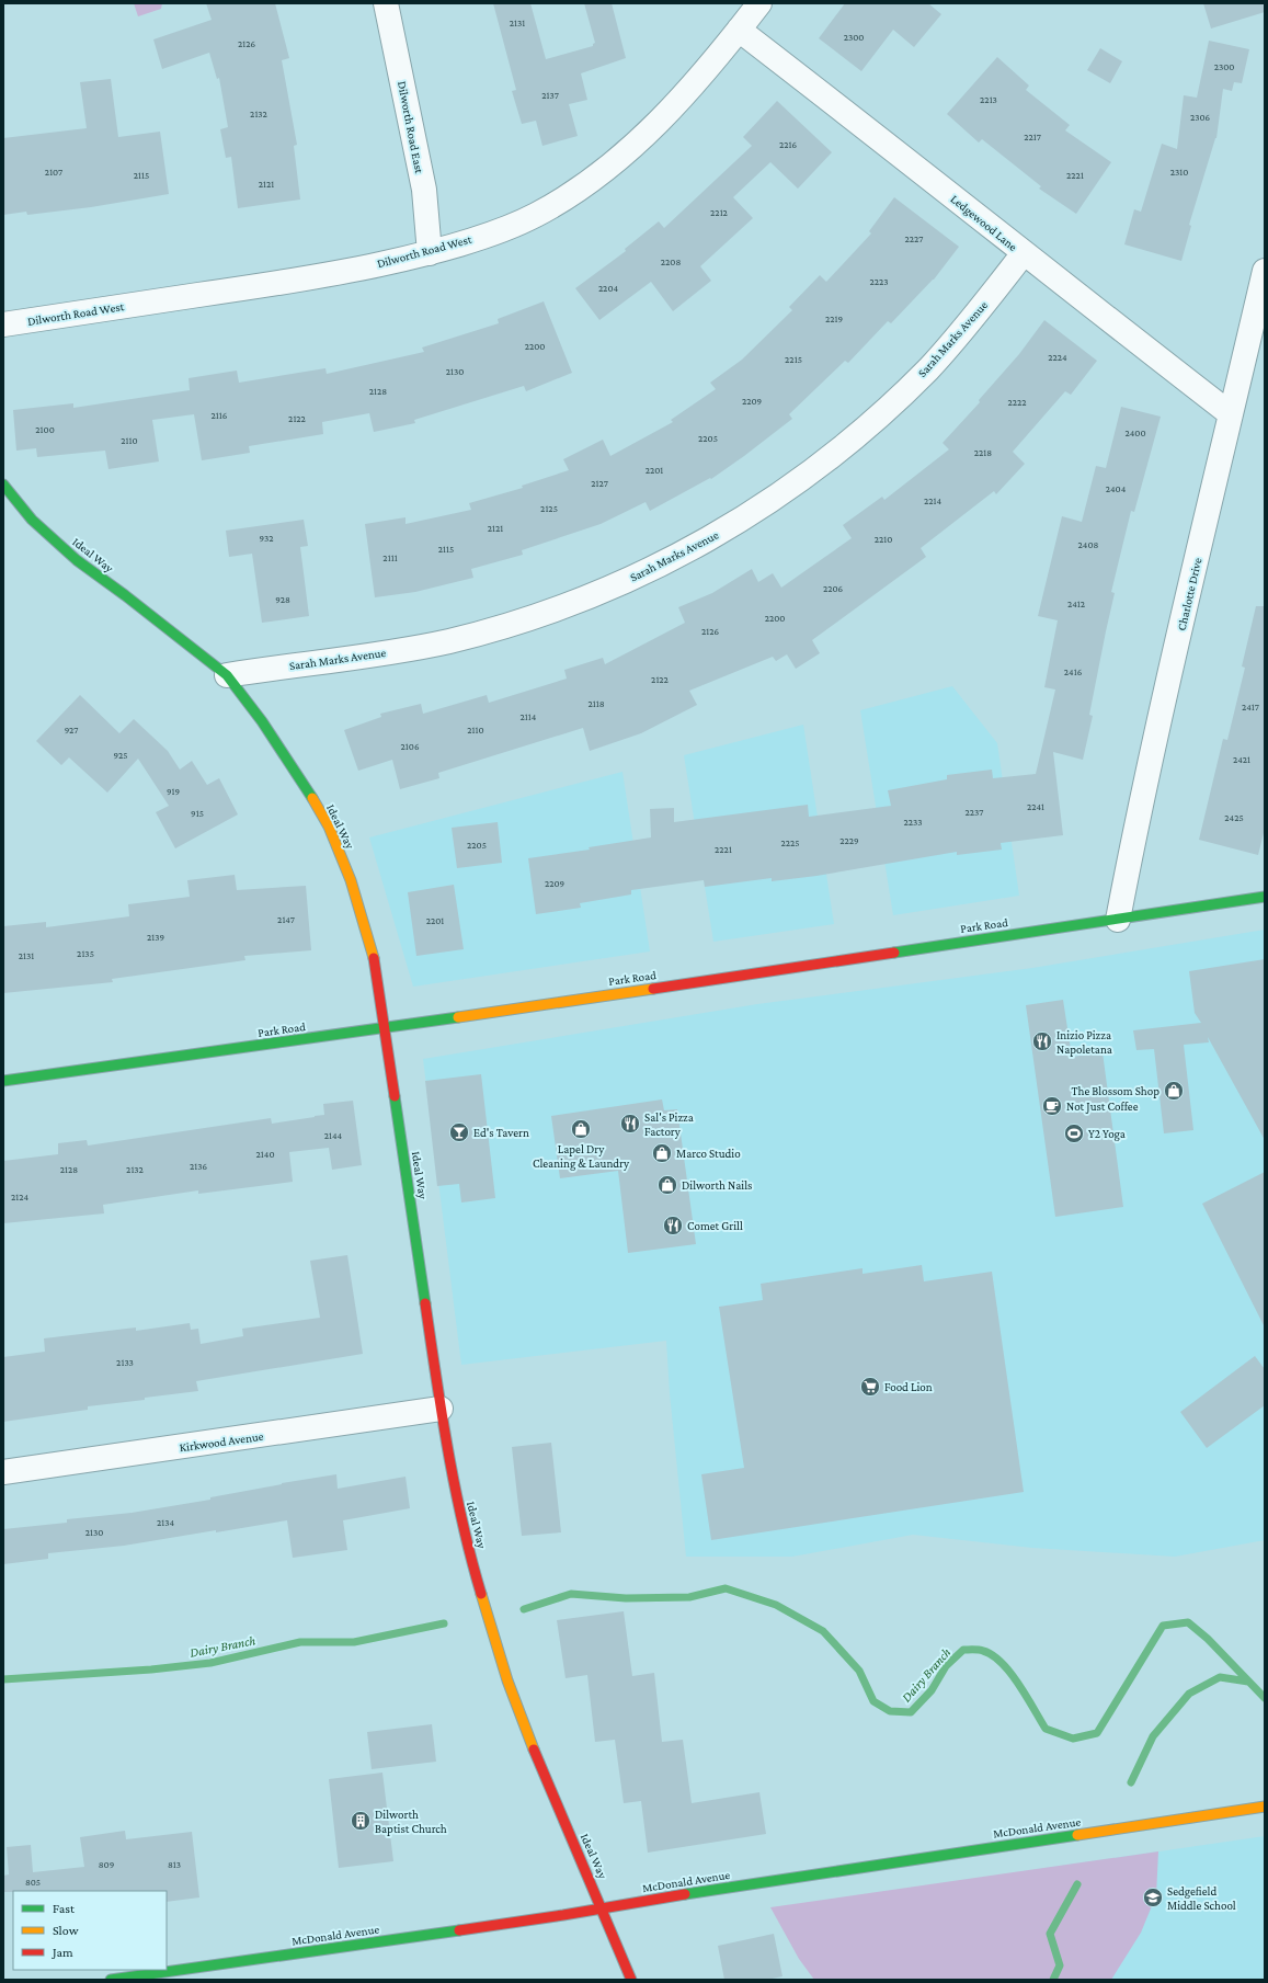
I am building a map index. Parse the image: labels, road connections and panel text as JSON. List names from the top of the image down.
{
  "streets": {
    "street": [
      "Dilworth Road East",
      "Ledgewood Lane",
      "Dilworth Road West",
      "Sarah Marks Avenue",
      "Ideal Way",
      "Charlotte Drive",
      "Park Road",
      "Kirkwood Avenue",
      "McDonald Avenue"
    ]
  },
  "crossings": [
    ["Dilworth Road East", "Dilworth Road West"],
    ["Ledgewood Lane", "Dilworth Road West"],
    ["Ledgewood Lane", "Sarah Marks Avenue"],
    ["Ledgewood Lane", "Charlotte Drive"],
    ["Sarah Marks Avenue", "Ideal Way"],
    ["Ideal Way", "Park Road"],
    ["Ideal Way", "Kirkwood Avenue"],
    ["Ideal Way", "McDonald Avenue"],
    ["Charlotte Drive", "Park Road"]
  ],
  "water": ["Dairy Branch"],
  "places": {
    "restaurant": ["Inizio Pizza Napoletana", "Sal's Pizza Factory", "Comet Grill"],
    "shop": [
      "The Blossom Shop",
      "Lapel Dry Cleaning & Laundry",
      "Marco Studio",
      "Dilworth Nails"
    ],
    "cafe": ["Not Just Coffee"],
    "bar": ["Ed's Tavern"],
    "sports": ["Y2 Yoga"],
    "supermarket": ["Food Lion"],
    "building": ["Dilworth Baptist Church"],
    "school or university": ["Sedgefield Middle School"]
  },
  "house_numbers": [
    "2131",
    "2300",
    "2126",
    "2300",
    "2137",
    "2213",
    "2132",
    "2306",
    "2217",
    "2216",
    "2107",
    "2310",
    "2115",
    "2221",
    "2121",
    "2212",
    "2227",
    "2208",
    "2223",
    "2204",
    "2219",
    "2200",
    "2224",
    "2215",
    "2130",
    "2128",
    "2209",
    "2222",
    "2116",
    "2122",
    "2100",
    "2400",
    "2205",
    "2110",
    "2218",
    "2201",
    "2127",
    "2404",
    "2214",
    "2125",
    "2121",
    "932",
    "2210",
    "2408",
    "2115",
    "2111",
    "2206",
    "928",
    "2412",
    "2200",
    "2126",
    "2416",
    "2122",
    "2118",
    "2417",
    "2114",
    "927",
    "2110",
    "2106",
    "925",
    "2421",
    "919",
    "2241",
    "2237",
    "915",
    "2425",
    "2233",
    "2229",
    "2225",
    "2205",
    "2221",
    "2209",
    "2147",
    "2201",
    "2139",
    "2135",
    "2131",
    "2144",
    "2140",
    "2136",
    "2128",
    "2132",
    "2124",
    "2133",
    "2134",
    "2130",
    "809",
    "813",
    "805"
  ],
  "legend": ["Fast", "Slow", "Jam"]
}
